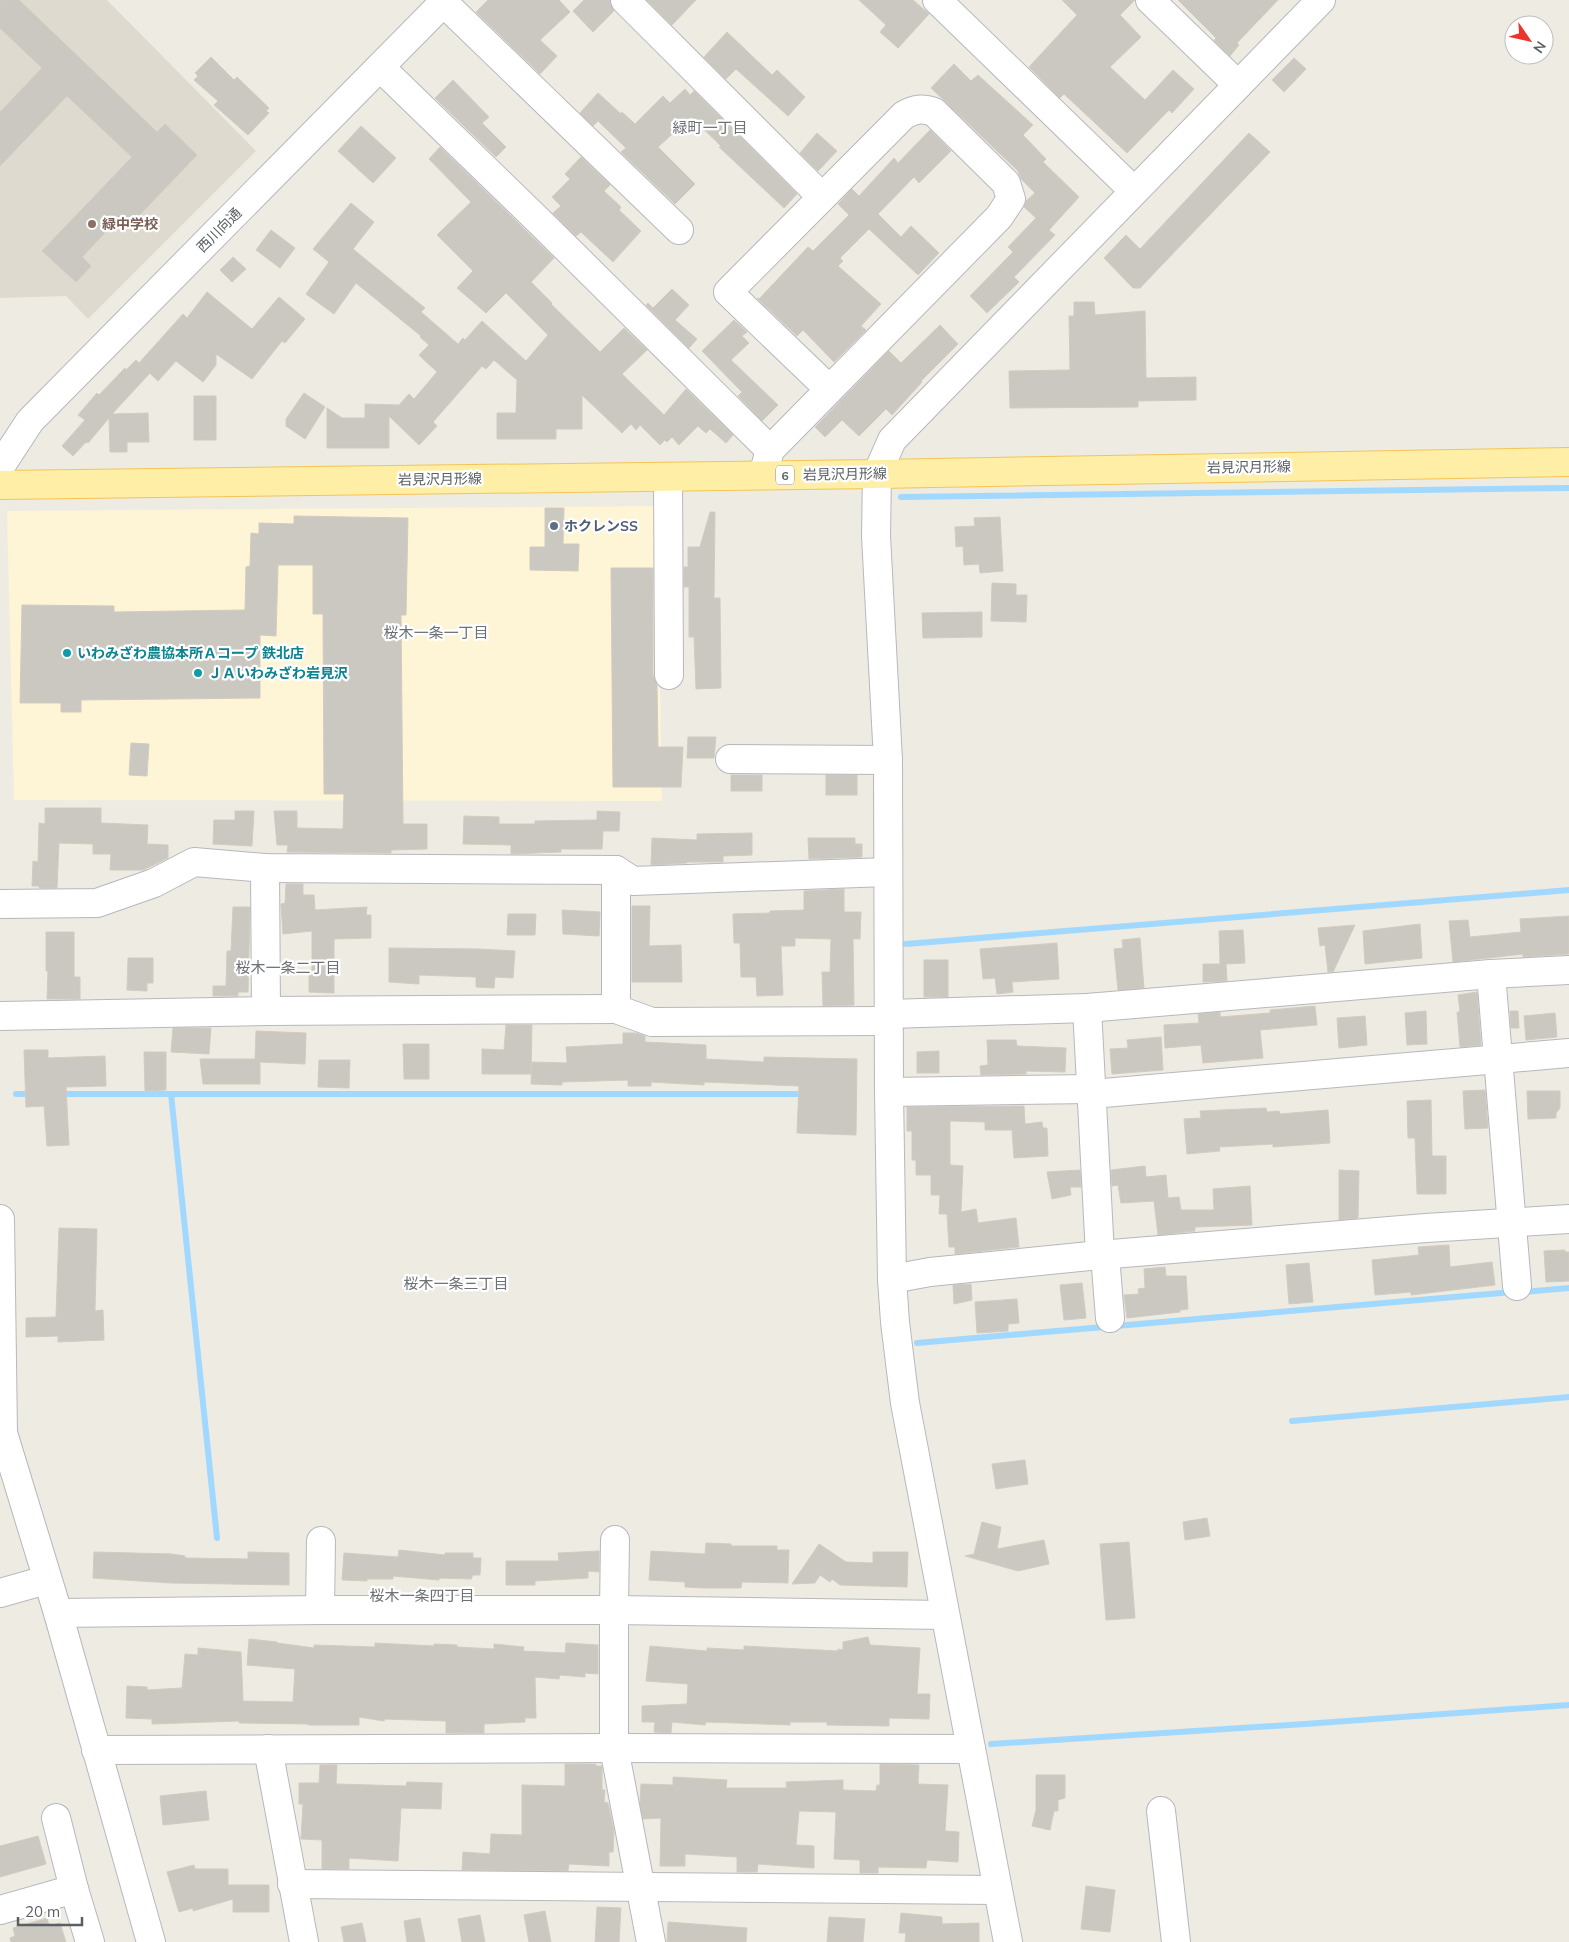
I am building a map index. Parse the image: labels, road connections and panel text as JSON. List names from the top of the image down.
{
  "streets": {
    "main road": ["岩見沢月形線", "6"],
    "street": ["西川向通"]
  },
  "districts": [
    "緑町一丁目",
    "桜木一条一丁目",
    "桜木一条二丁目",
    "桜木一条三丁目",
    "桜木一条四丁目"
  ],
  "places": [
    "緑中学校",
    "ホクレンSS",
    "いわみざわ農協本所Ａコープ 鉄北店",
    "ＪＡいわみざわ岩見沢"
  ],
  "scale_bar": "20 m",
  "north": "bottom right"
}
